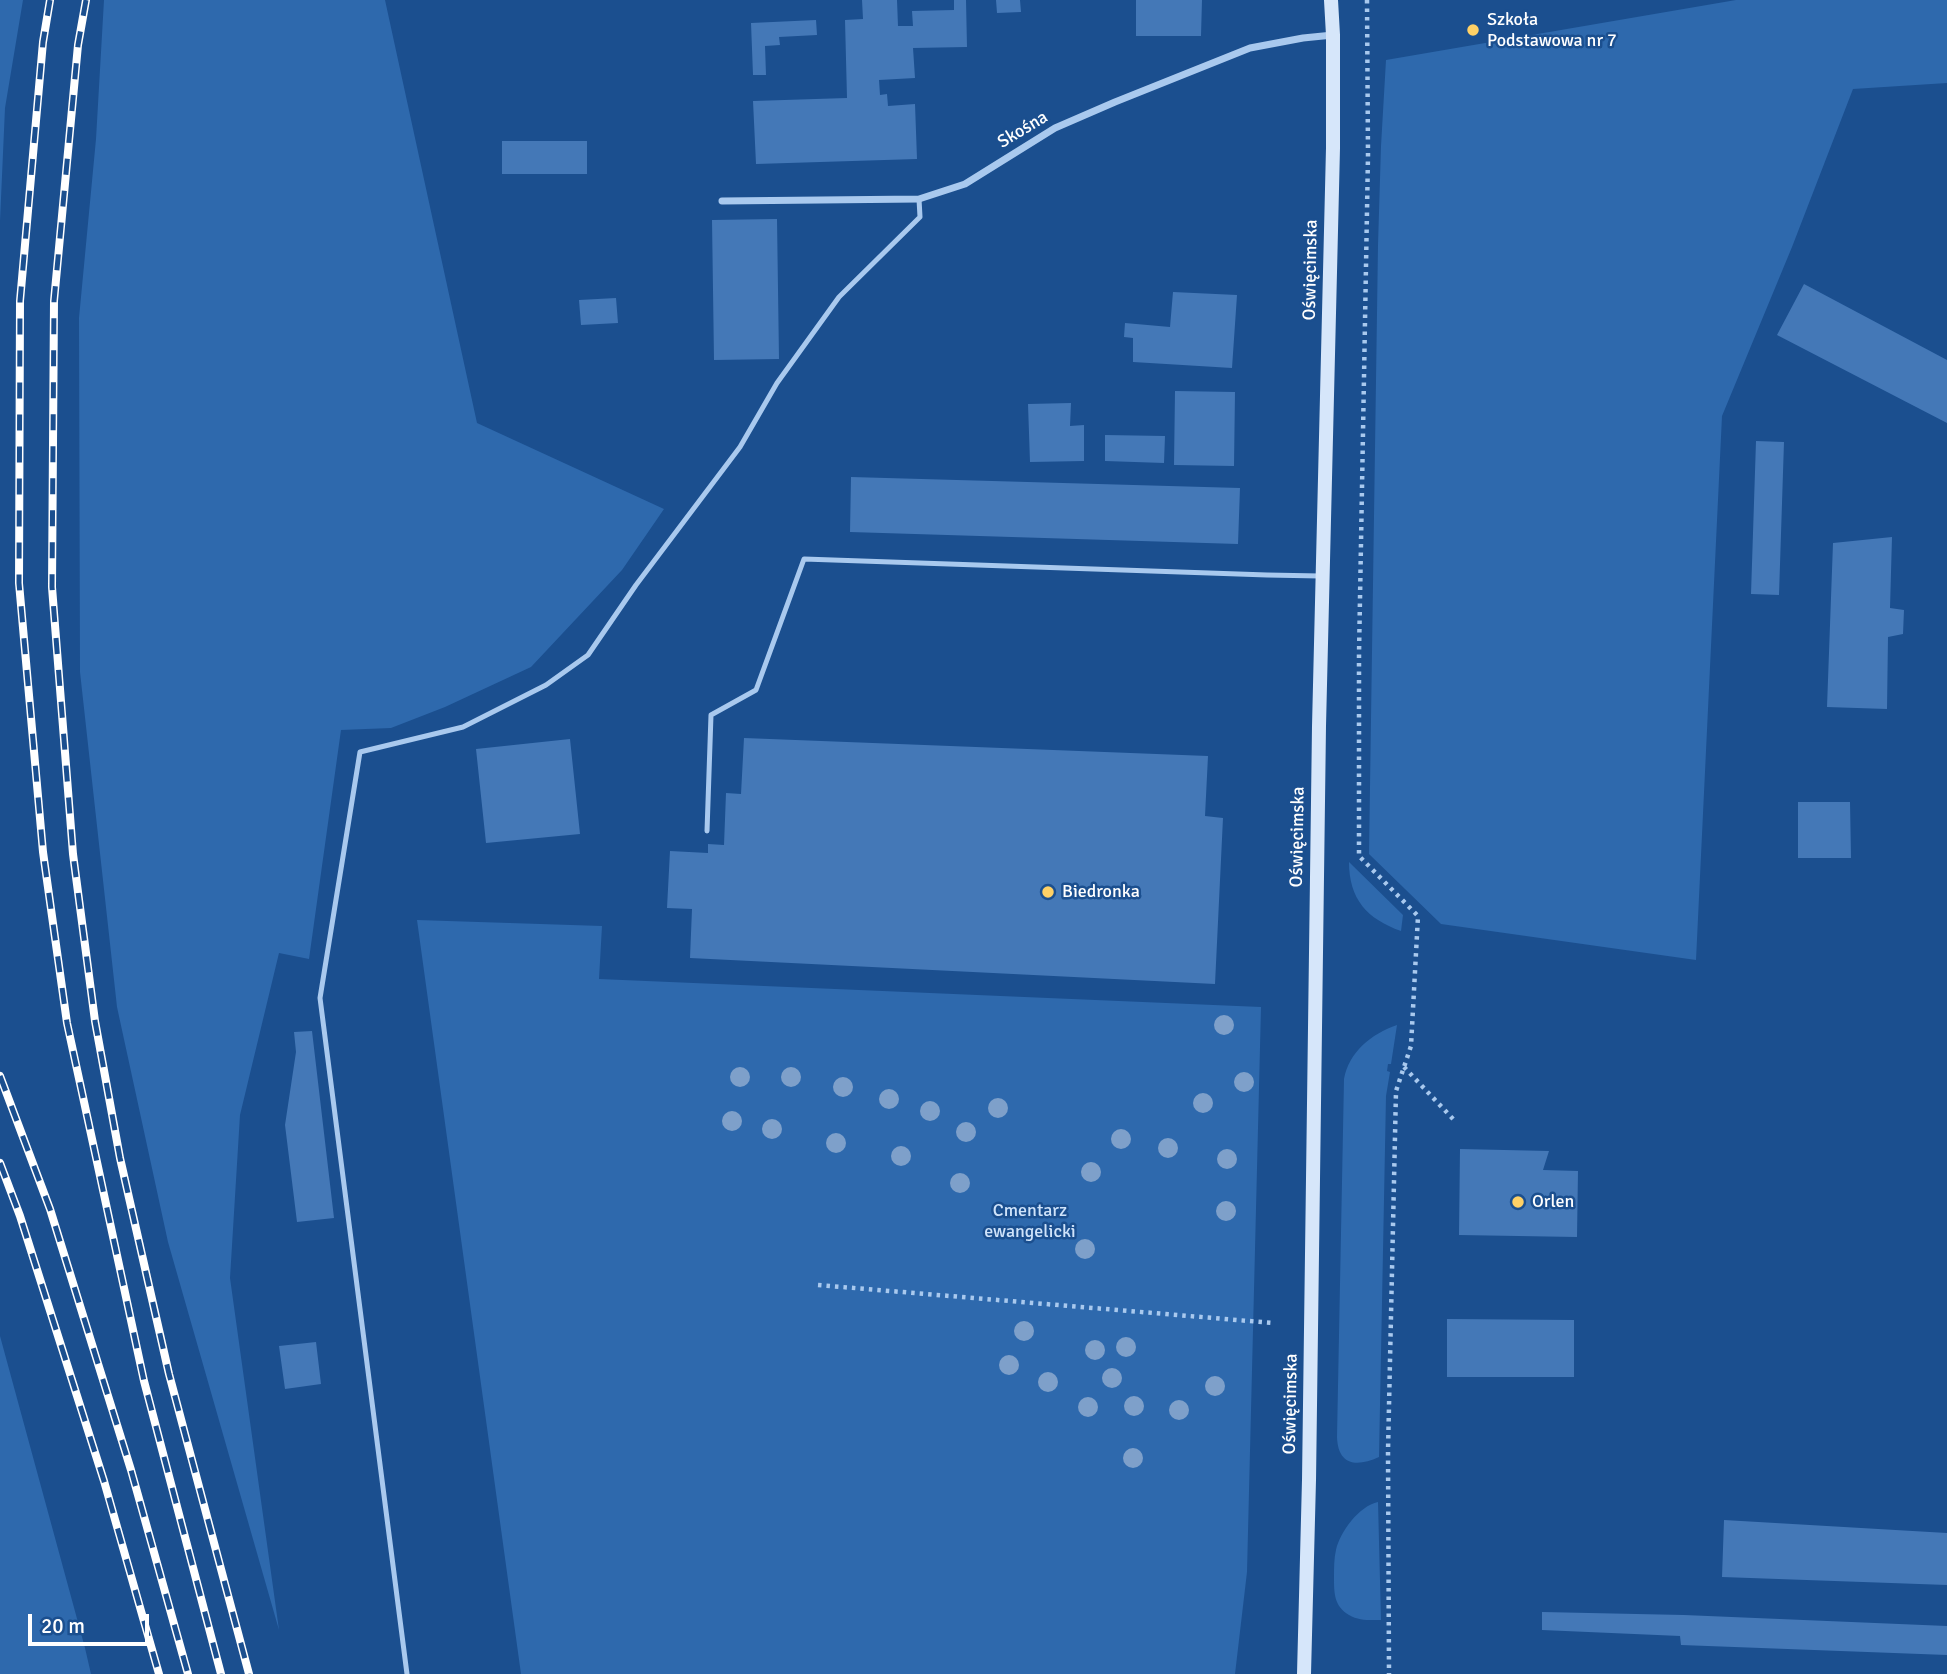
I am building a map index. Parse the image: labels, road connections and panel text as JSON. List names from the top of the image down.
{
  "streets": {
    "main road": ["Oświęcimska"],
    "street": ["Skośna"]
  },
  "crossings": [
    ["Skośna", "Oświęcimska"]
  ],
  "parks": ["Cmentarz ewangelicki"],
  "places": ["Szkoła Podstawowa nr 7", "Biedronka", "Orlen"],
  "scale_bar": "20 m"
}
